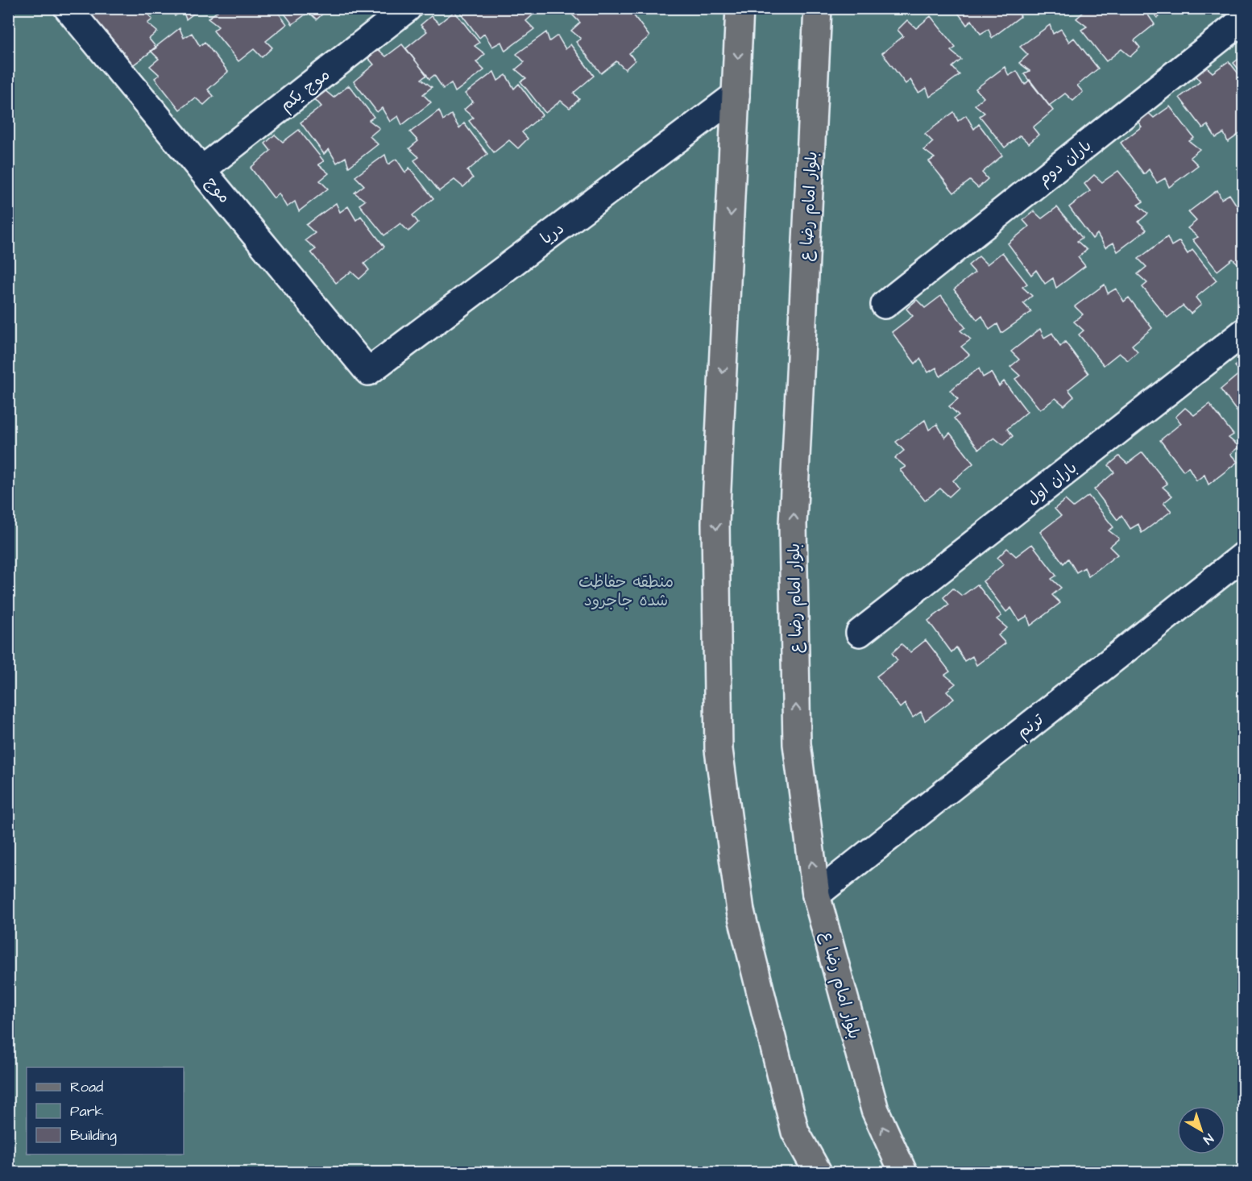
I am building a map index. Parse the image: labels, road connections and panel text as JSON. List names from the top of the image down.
{
  "streets": {
    "main road": ["بلوار امام رضا ع"],
    "street": [
      "موج یکم",
      "باران دوم",
      "موج",
      "دریا",
      "باران اول",
      "ترنم"
    ]
  },
  "crossings": [
    ["موج یکم", "موج"],
    ["موج", "دریا"],
    ["بلوار امام رضا ع", "ترنم"]
  ],
  "parks": ["منطقه حفاظت شده جاجرود"],
  "legend": ["Road", "Park", "Building"],
  "north": "bottom right"
}
